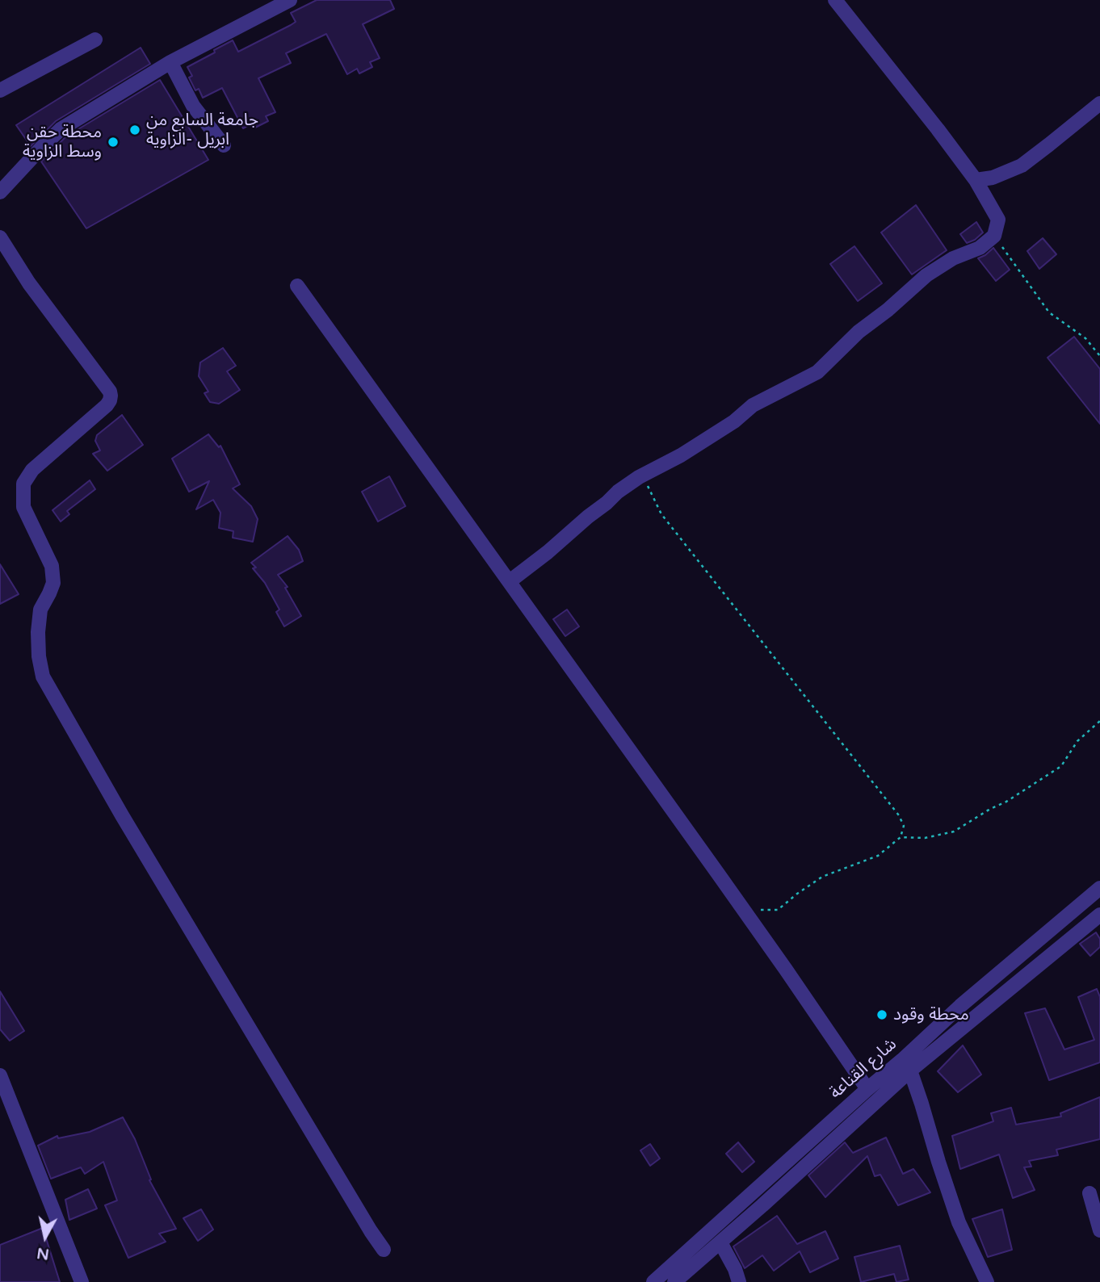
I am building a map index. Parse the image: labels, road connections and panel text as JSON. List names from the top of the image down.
{
  "streets": {
    "street": ["شارع القناعة"]
  },
  "places": ["جامعة السابع من ابريل -الزاوية", "محطة حقن وسط الزاوية", "محطة وقود"],
  "north": "bottom"
}
